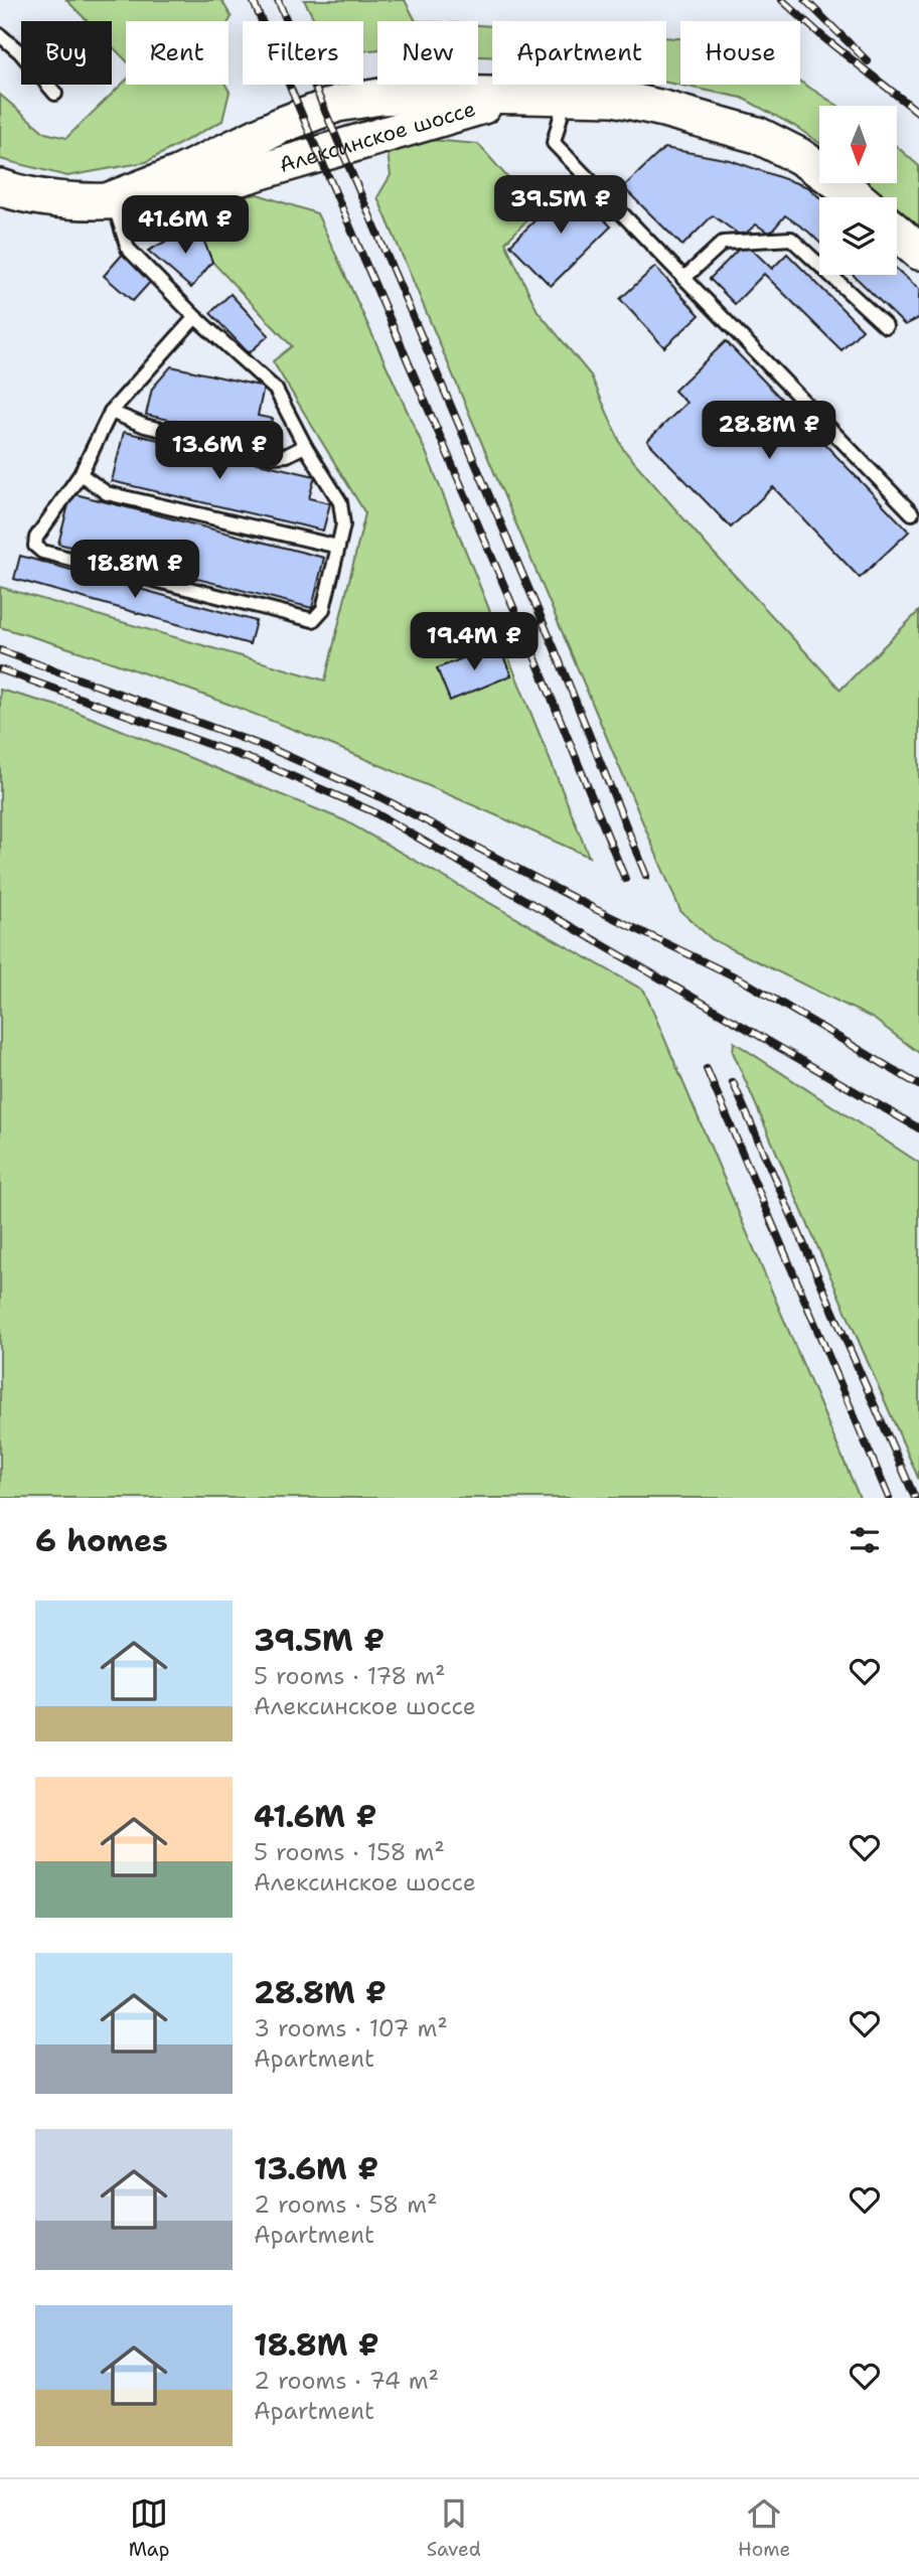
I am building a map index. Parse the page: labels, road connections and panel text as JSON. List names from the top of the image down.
{
  "streets": {
    "main road": ["Алексинское шоссе"]
  },
  "north": "bottom",
  "page": {
    "chip": [
      "Buy",
      "Rent",
      "Filters",
      "New",
      "Apartment",
      "House"
    ],
    "price": [
      "39.5M ₽",
      "41.6M ₽",
      "28.8M ₽",
      "13.6M ₽",
      "18.8M ₽",
      "19.4M ₽"
    ],
    "heading": "6 homes",
    "list": [
      {
        "name": "39.5M ₽",
        "note": "5 rooms · 178 m² · Алексинское шоссе"
      },
      {
        "name": "41.6M ₽",
        "note": "5 rooms · 158 m² · Алексинское шоссе"
      },
      {
        "name": "28.8M ₽",
        "note": "3 rooms · 107 m² · Apartment"
      },
      {
        "name": "13.6M ₽",
        "note": "2 rooms · 58 m² · Apartment"
      },
      {
        "name": "18.8M ₽",
        "note": "2 rooms · 74 m² · Apartment"
      }
    ],
    "tabs": ["Map", "Saved", "Home"]
  }
}
